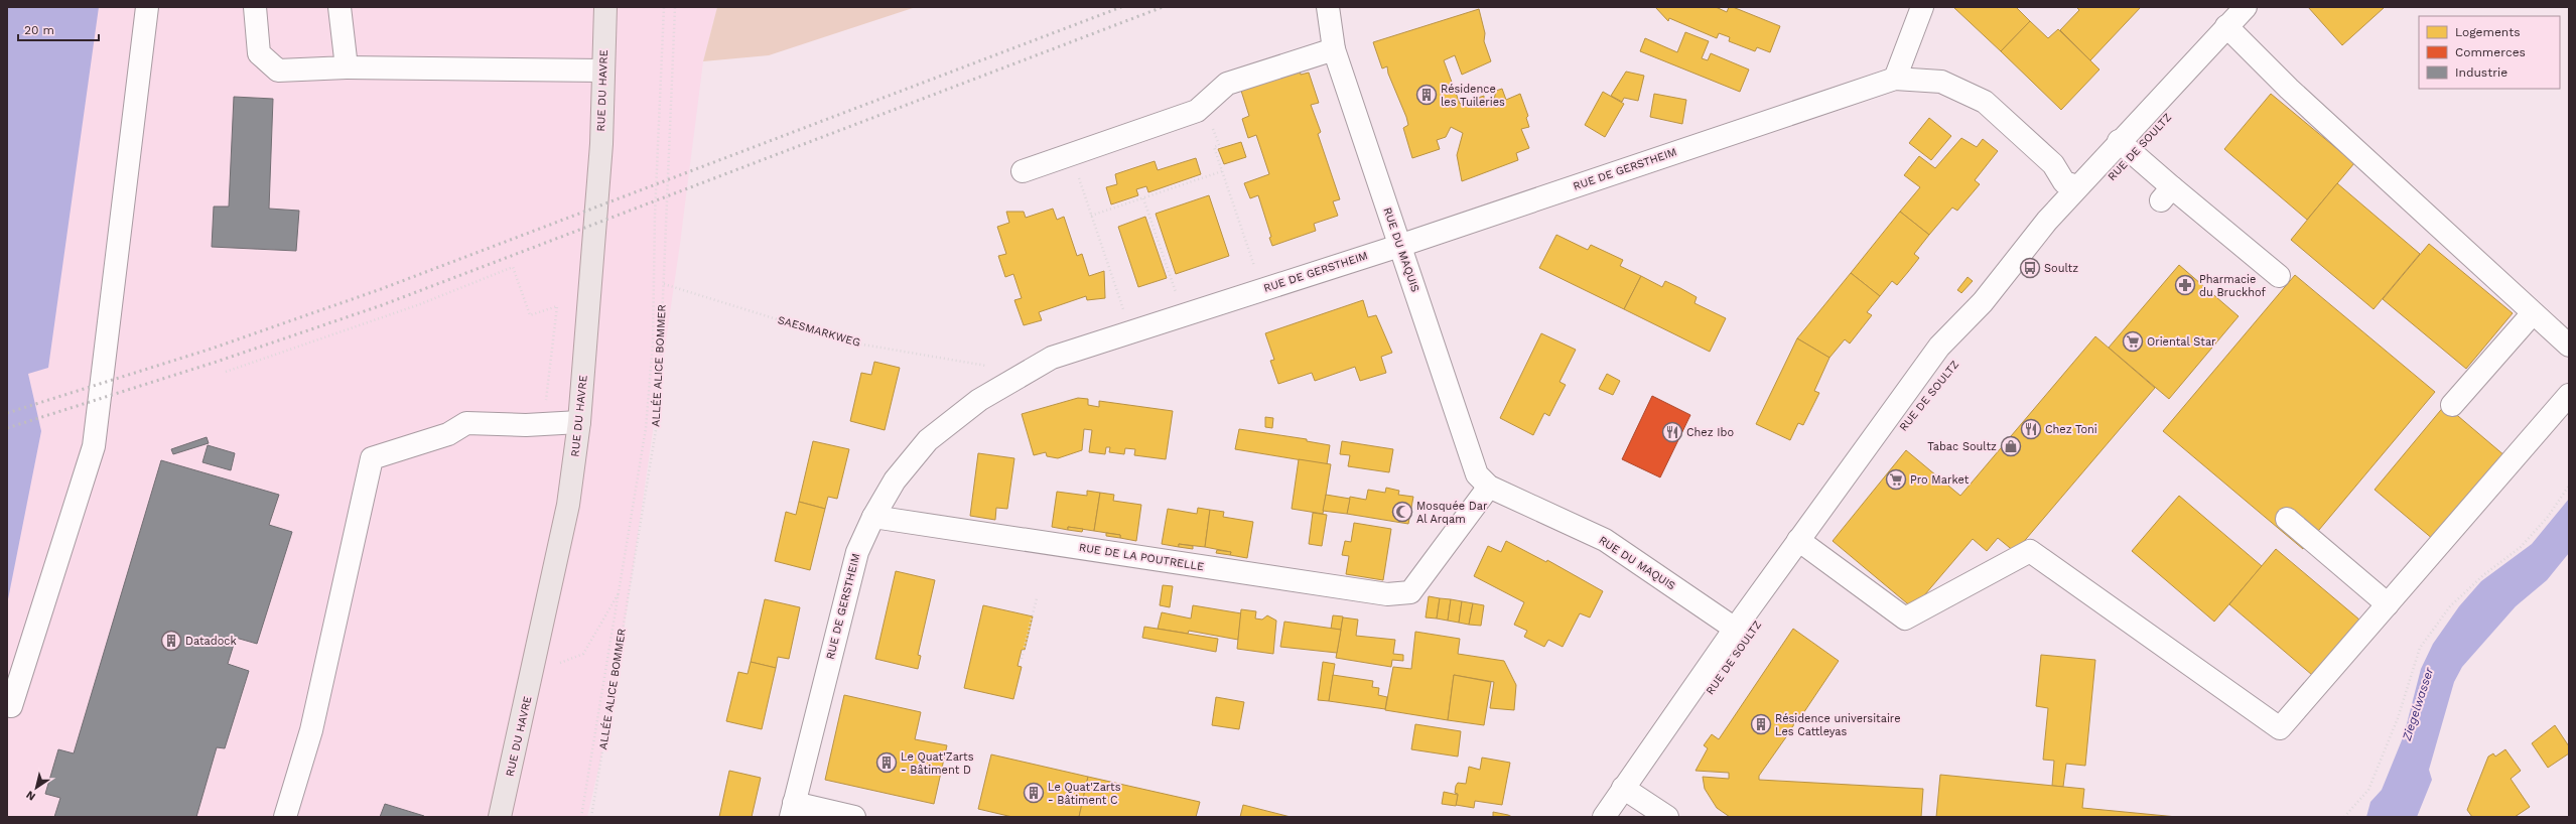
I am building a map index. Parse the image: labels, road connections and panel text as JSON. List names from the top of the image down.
{
  "streets": {
    "main road": ["RUE DU HAVRE"],
    "street": [
      "RUE DE SOULTZ",
      "RUE DE GERSTHEIM",
      "RUE DU MAQUIS",
      "RUE DE LA POUTRELLE"
    ],
    "path": ["SAESMARKWEG", "ALLÉE ALICE BOMMER"]
  },
  "crossings": [
    ["RUE DE SOULTZ", "RUE DE GERSTHEIM"],
    ["RUE DE SOULTZ", "RUE DU MAQUIS"],
    ["RUE DE GERSTHEIM", "RUE DU MAQUIS"],
    ["RUE DE GERSTHEIM", "RUE DE LA POUTRELLE"],
    ["RUE DU MAQUIS", "RUE DE LA POUTRELLE"],
    ["SAESMARKWEG", "ALLÉE ALICE BOMMER"]
  ],
  "water": ["Ziegelwasser"],
  "places": {
    "building": [
      "Résidence les Tuileries",
      "Datadock",
      "Résidence universitaire Les Cattleyas",
      "Le Quat'Zarts - Bâtiment D",
      "Le Quat'Zarts - Bâtiment C"
    ],
    "bus stop": ["Soultz"],
    "pharmacy": ["Pharmacie du Bruckhof"],
    "supermarket": ["Oriental Star", "Pro Market"],
    "restaurant": ["Chez Toni", "Chez Ibo"],
    "shop": ["Tabac Soultz"],
    "mosque": ["Mosquée Dar Al Arqam"]
  },
  "legend": ["Logements", "Commerces", "Industrie"],
  "scale_bar": "20 m",
  "north": "bottom left"
}
